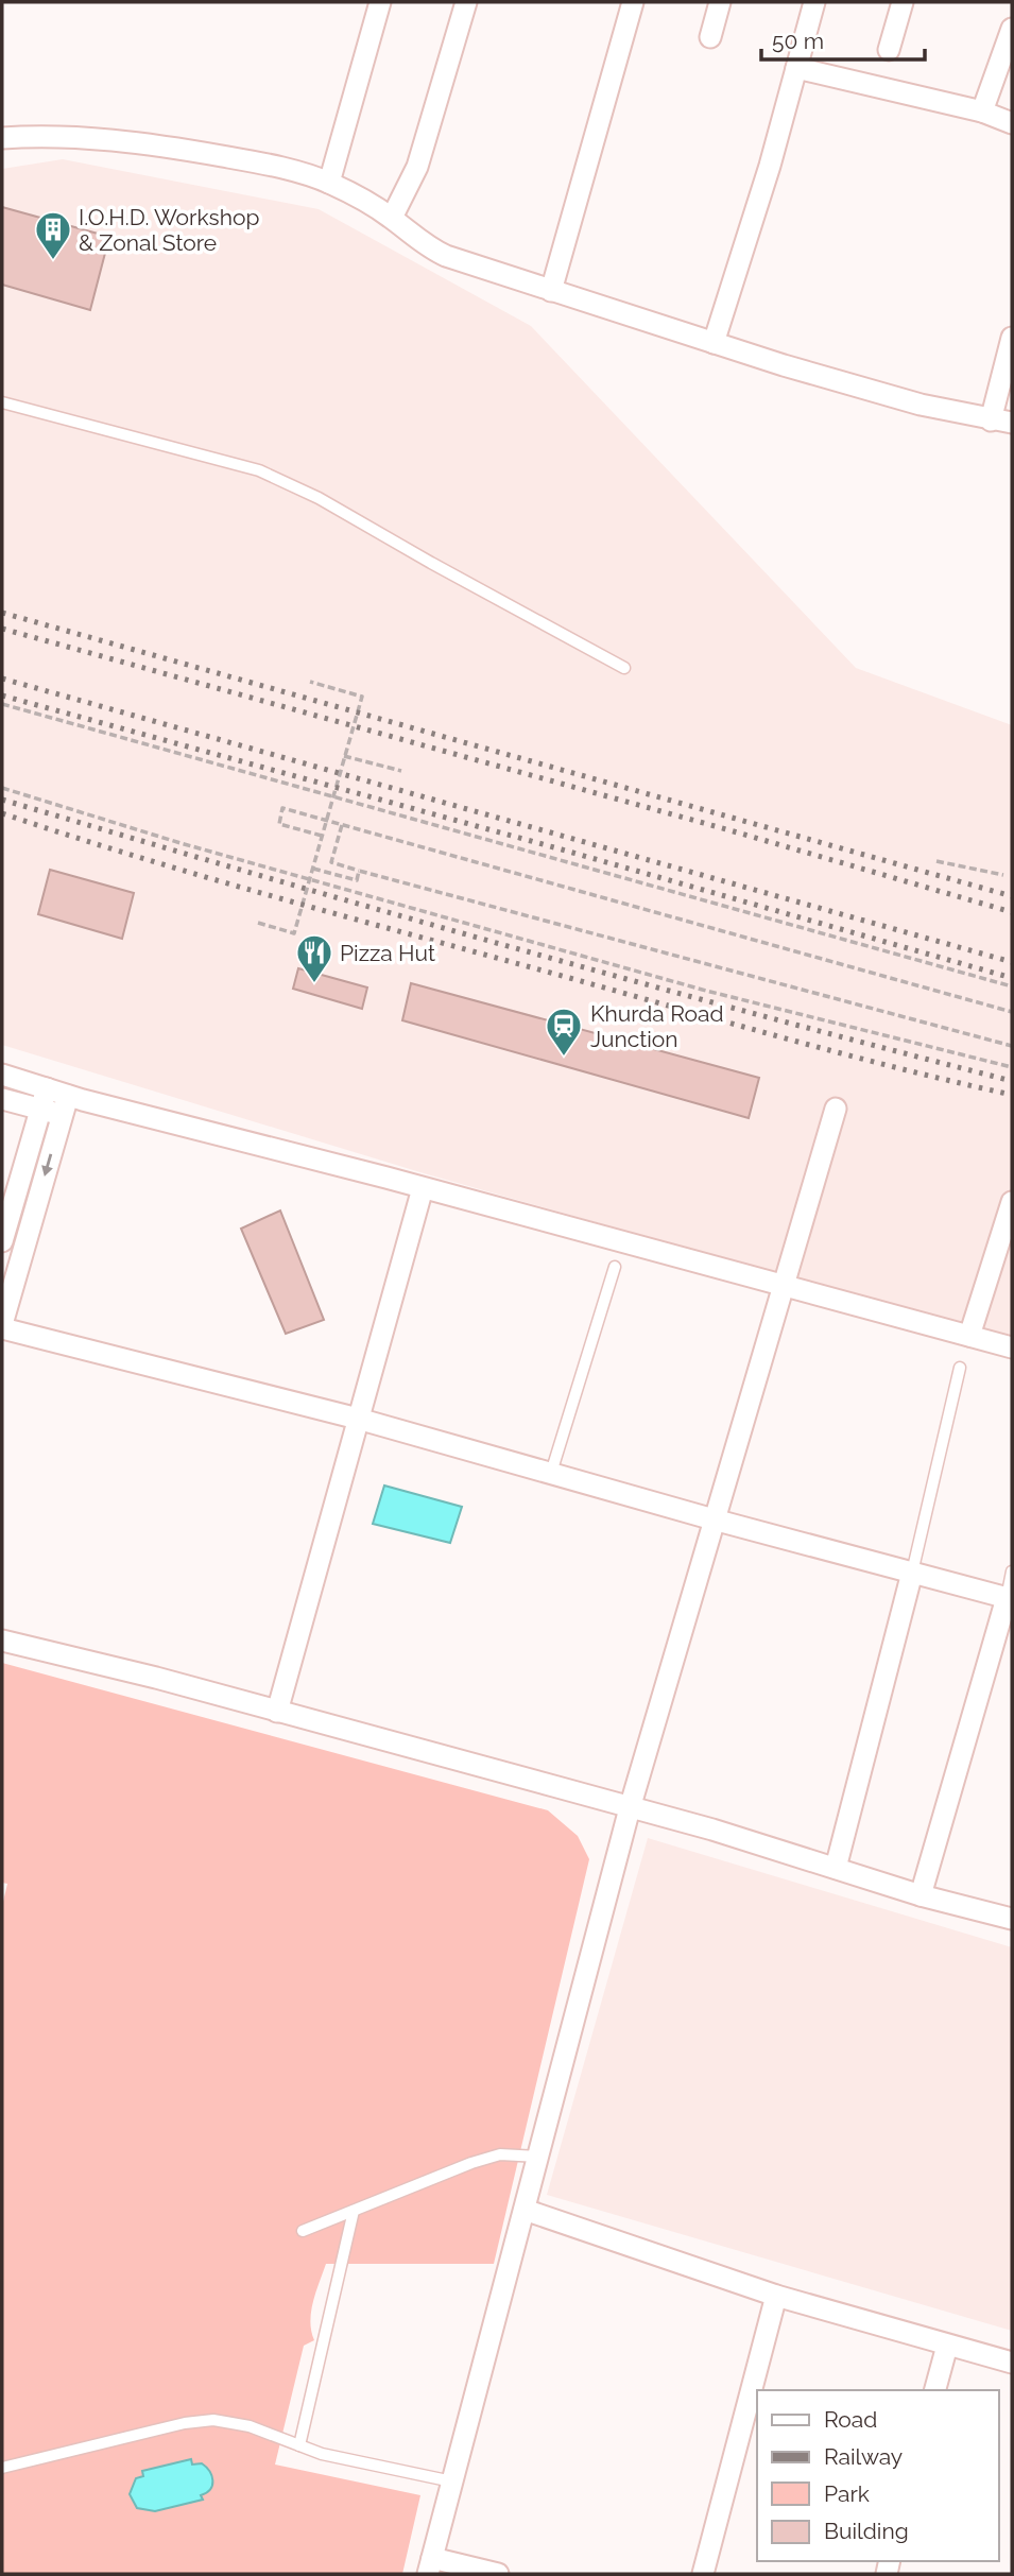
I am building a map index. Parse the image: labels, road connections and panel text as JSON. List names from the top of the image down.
{
  "places": {
    "building": ["I.O.H.D. Workshop & Zonal Store"],
    "restaurant": ["Pizza Hut"],
    "station": ["Khurda Road Junction"]
  },
  "legend": [
    "Road",
    "Railway",
    "Park",
    "Building"
  ],
  "scale_bar": "50 m"
}
